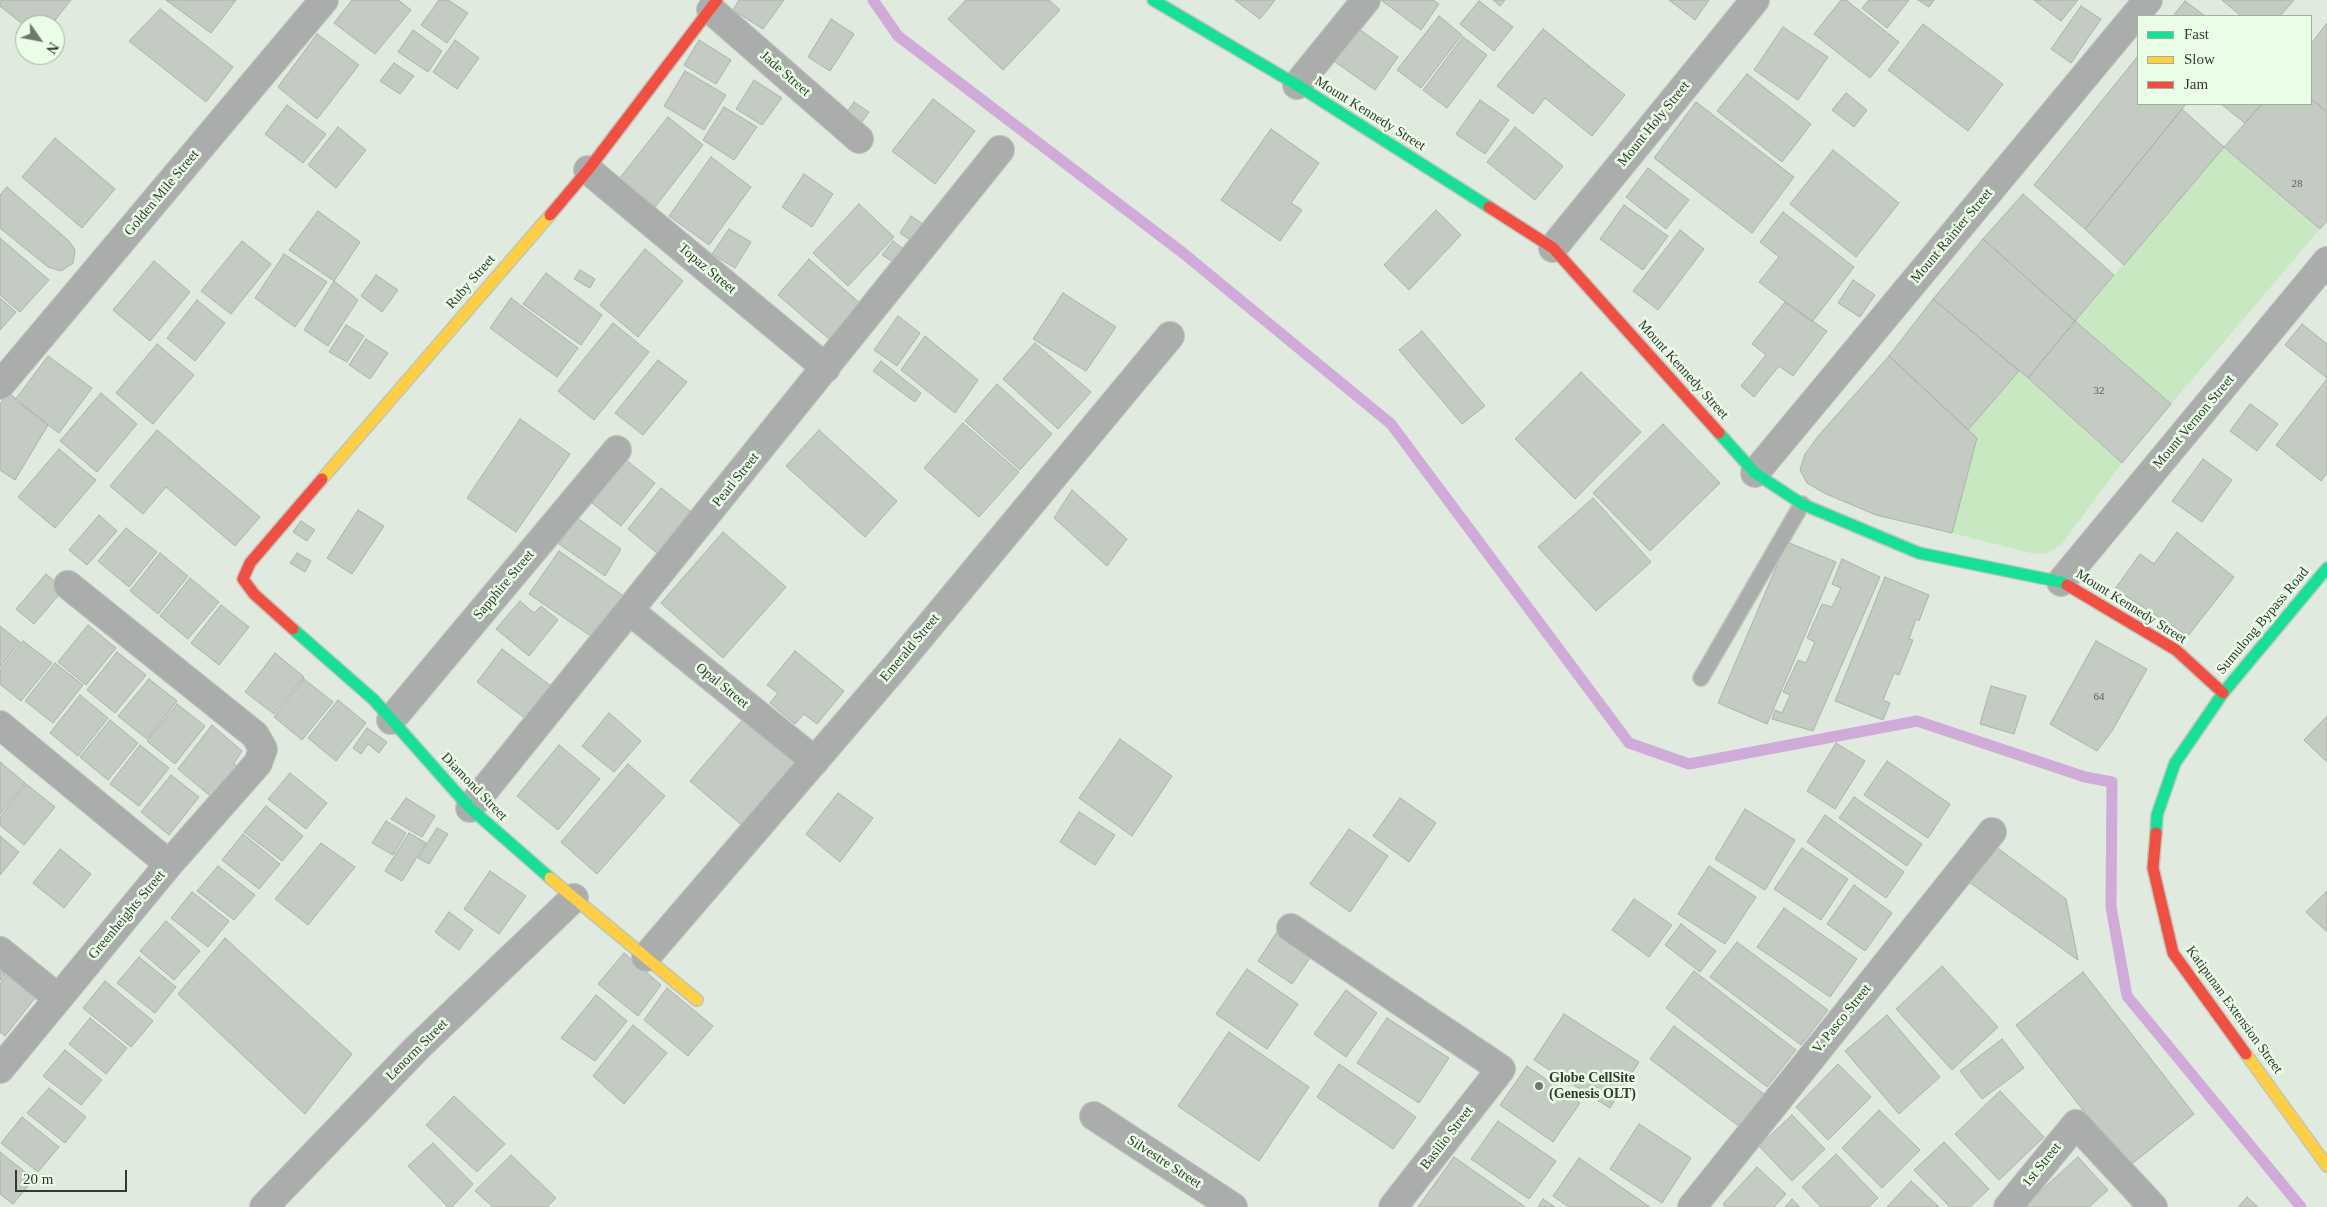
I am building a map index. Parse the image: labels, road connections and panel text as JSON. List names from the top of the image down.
{
  "streets": {
    "street": [
      "Jade Street",
      "Mount Kennedy Street",
      "Mount Holy Street",
      "Golden Mile Street",
      "Mount Rainier Street",
      "Topaz Street",
      "Ruby Street",
      "Mount Vernon Street",
      "Pearl Street",
      "Sapphire Street",
      "Sumulong Bypass Road",
      "Emerald Street",
      "Opal Street",
      "Diamond Street",
      "Greenheights Street",
      "Katipunan Extension Street",
      "V. Pasco Street",
      "Lenorm Street",
      "Basilio Street",
      "Silvestre Street",
      "1st Street"
    ]
  },
  "crossings": [
    ["Jade Street", "Ruby Street"],
    ["Mount Kennedy Street", "Mount Holy Street"],
    ["Mount Kennedy Street", "Mount Rainier Street"],
    ["Mount Kennedy Street", "Mount Vernon Street"],
    ["Mount Kennedy Street", "Sumulong Bypass Road"],
    ["Mount Kennedy Street", "Katipunan Extension Street"],
    ["Topaz Street", "Ruby Street"],
    ["Topaz Street", "Pearl Street"],
    ["Ruby Street", "Diamond Street"],
    ["Pearl Street", "Opal Street"],
    ["Pearl Street", "Diamond Street"],
    ["Sapphire Street", "Diamond Street"],
    ["Sumulong Bypass Road", "Katipunan Extension Street"],
    ["Emerald Street", "Opal Street"],
    ["Emerald Street", "Diamond Street"],
    ["Diamond Street", "Lenorm Street"]
  ],
  "places": ["Globe CellSite (Genesis OLT)"],
  "house_numbers": ["28", "32", "64"],
  "legend": ["Fast", "Slow", "Jam"],
  "scale_bar": "20 m",
  "north": "bottom right"
}
